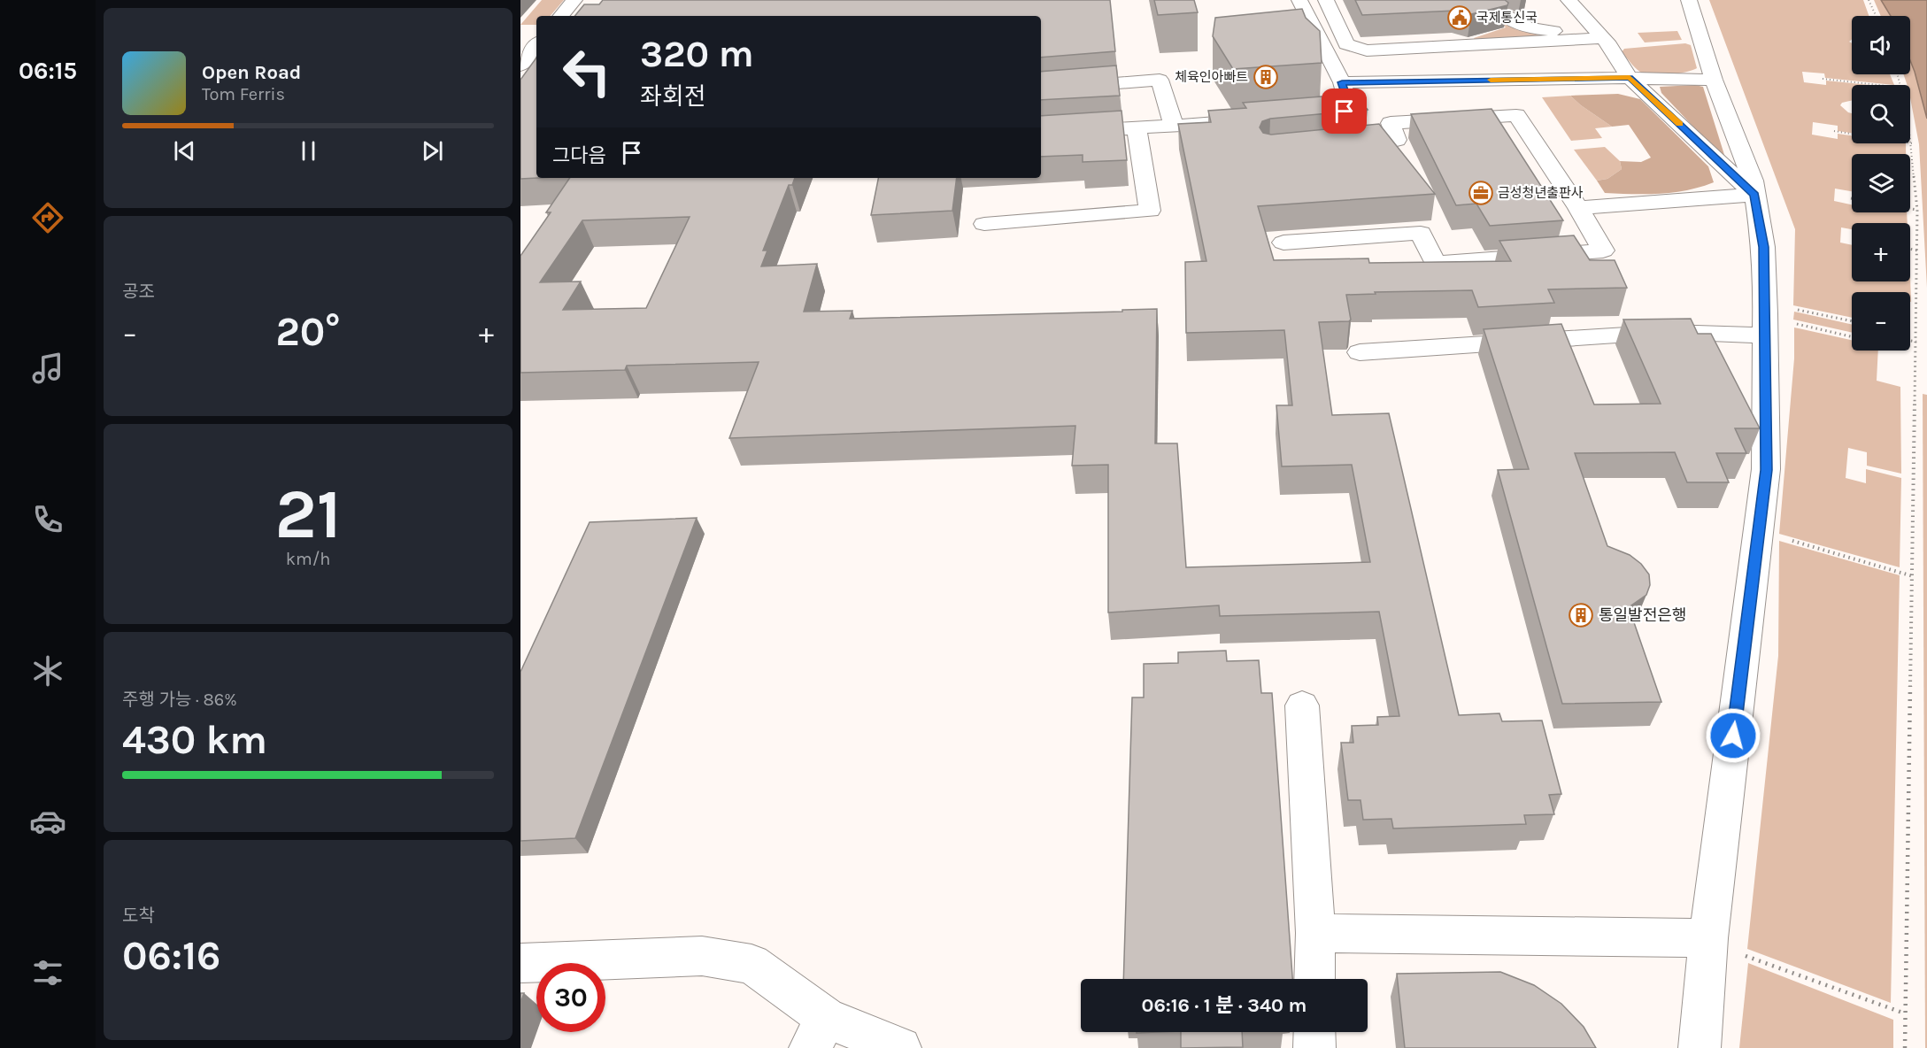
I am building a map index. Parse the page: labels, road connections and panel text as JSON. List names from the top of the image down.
{
  "places": {
    "public building": ["국제통신국"],
    "building": ["체육인아빠트", "통일발전은행"],
    "office": ["금성청년출판사"]
  },
  "page": {
    "tabs": "06:15",
    "map_buttons": ["+", "−"],
    "turn": ["320 m", "좌회전"],
    "song": ["Open Road", "Tom Ferris"],
    "then": "그다음",
    "tile": [
      "공조",
      ["21", "km/h"],
      ["주행 가능 · 86%", "430 km"],
      ["도착", "06:16"]
    ],
    "heat": ["−", "20°", "+"],
    "limit": "30",
    "trip": "06:16 · 1 분 · 340 m"
  }
}
